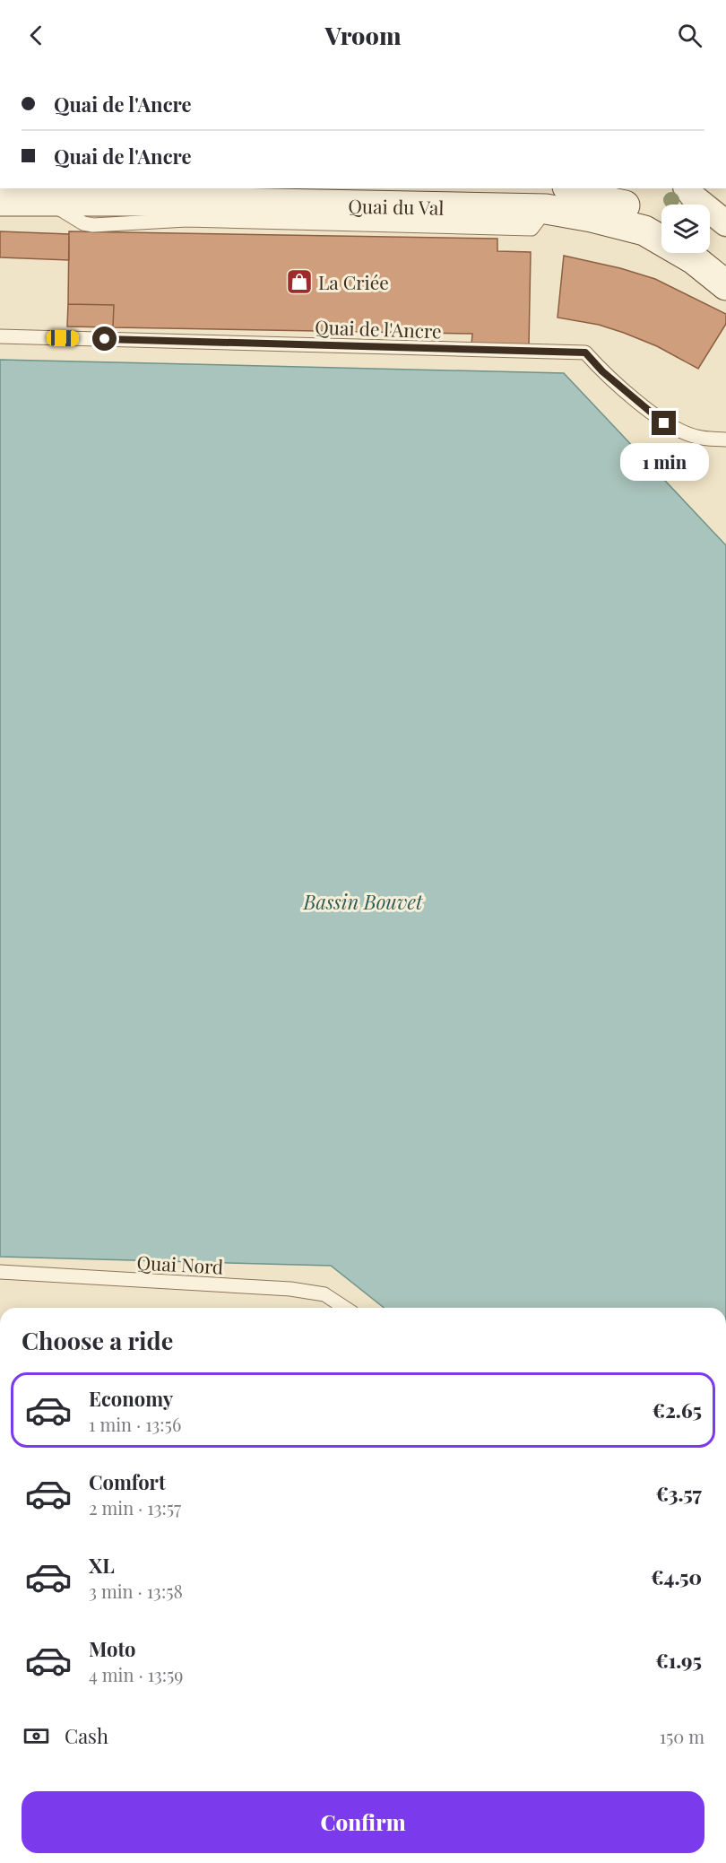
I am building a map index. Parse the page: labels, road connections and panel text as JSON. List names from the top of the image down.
{
  "streets": {
    "main road": ["Quai du Val"],
    "lane": ["Quai de l'Ancre", "Quai Nord"]
  },
  "water": ["Bassin Bouvet"],
  "places": {
    "shop": ["La Criée"]
  },
  "page": {
    "header": "Vroom",
    "banner": ["Quai de l'Ancre", "Quai de l'Ancre"],
    "bubble": "1 min",
    "heading": "Choose a ride",
    "list": [
      {
        "name": "Economy",
        "note": "1 min · 13:56",
        "value": "€2.65"
      },
      {
        "name": "Comfort",
        "note": "2 min · 13:57",
        "value": "€3.57"
      },
      {
        "name": "XL",
        "note": "3 min · 13:58",
        "value": "€4.50"
      },
      {
        "name": "Moto",
        "note": "4 min · 13:59",
        "value": "€1.95"
      }
    ],
    "pay": ["Cash", "150 m"],
    "buttons": "Confirm"
  }
}
